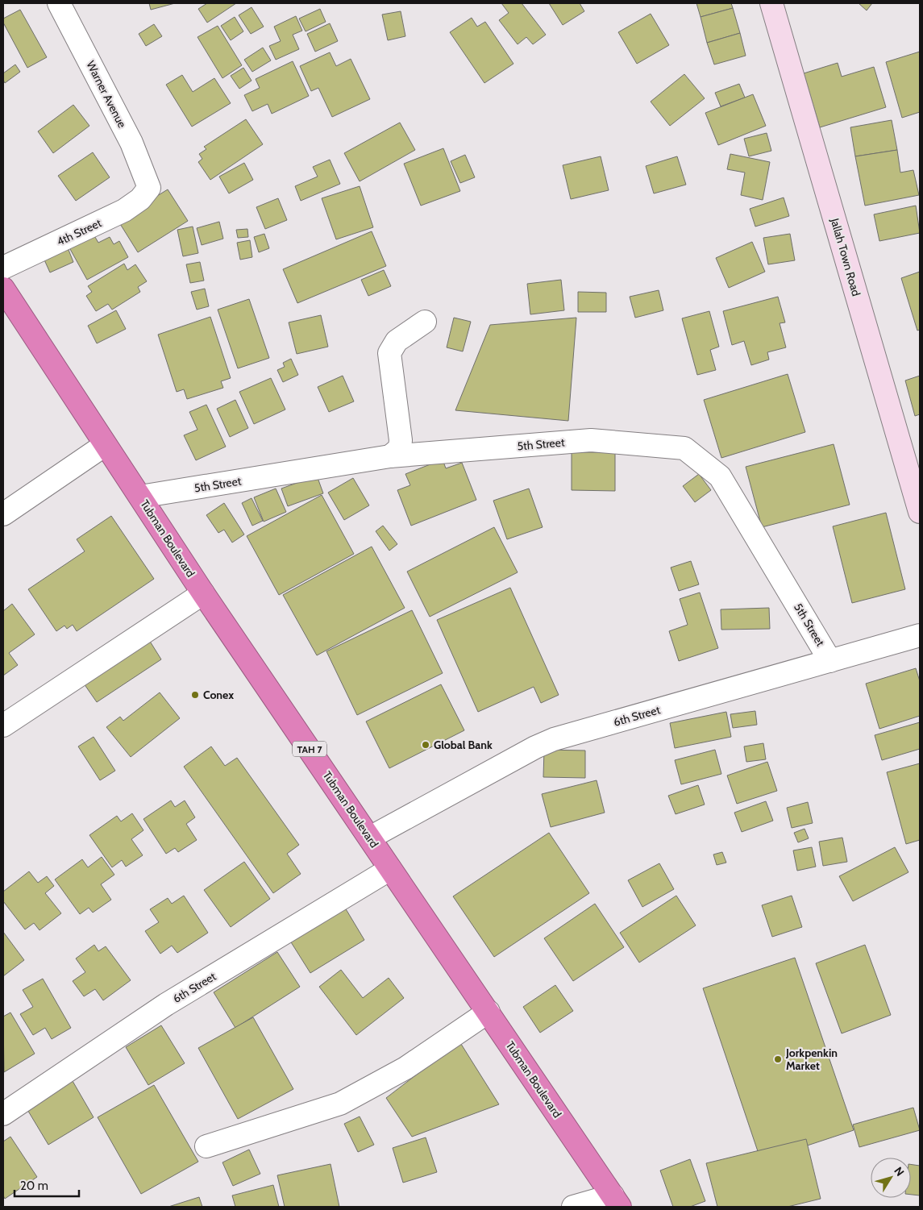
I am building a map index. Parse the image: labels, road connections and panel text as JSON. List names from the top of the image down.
{
  "streets": {
    "highway": ["Tubman Boulevard", "TAH 7"],
    "street": [
      "Warner Avenue",
      "4th Street",
      "Jallah Town Road",
      "5th Street",
      "6th Street"
    ]
  },
  "crossings": [
    ["Warner Avenue", "4th Street"],
    ["5th Street", "Tubman Boulevard"],
    ["5th Street", "6th Street"],
    ["Tubman Boulevard", "6th Street"]
  ],
  "places": ["Conex", "Global Bank", "Jorkpenkin Market"],
  "scale_bar": "20 m",
  "north": "top right"
}
